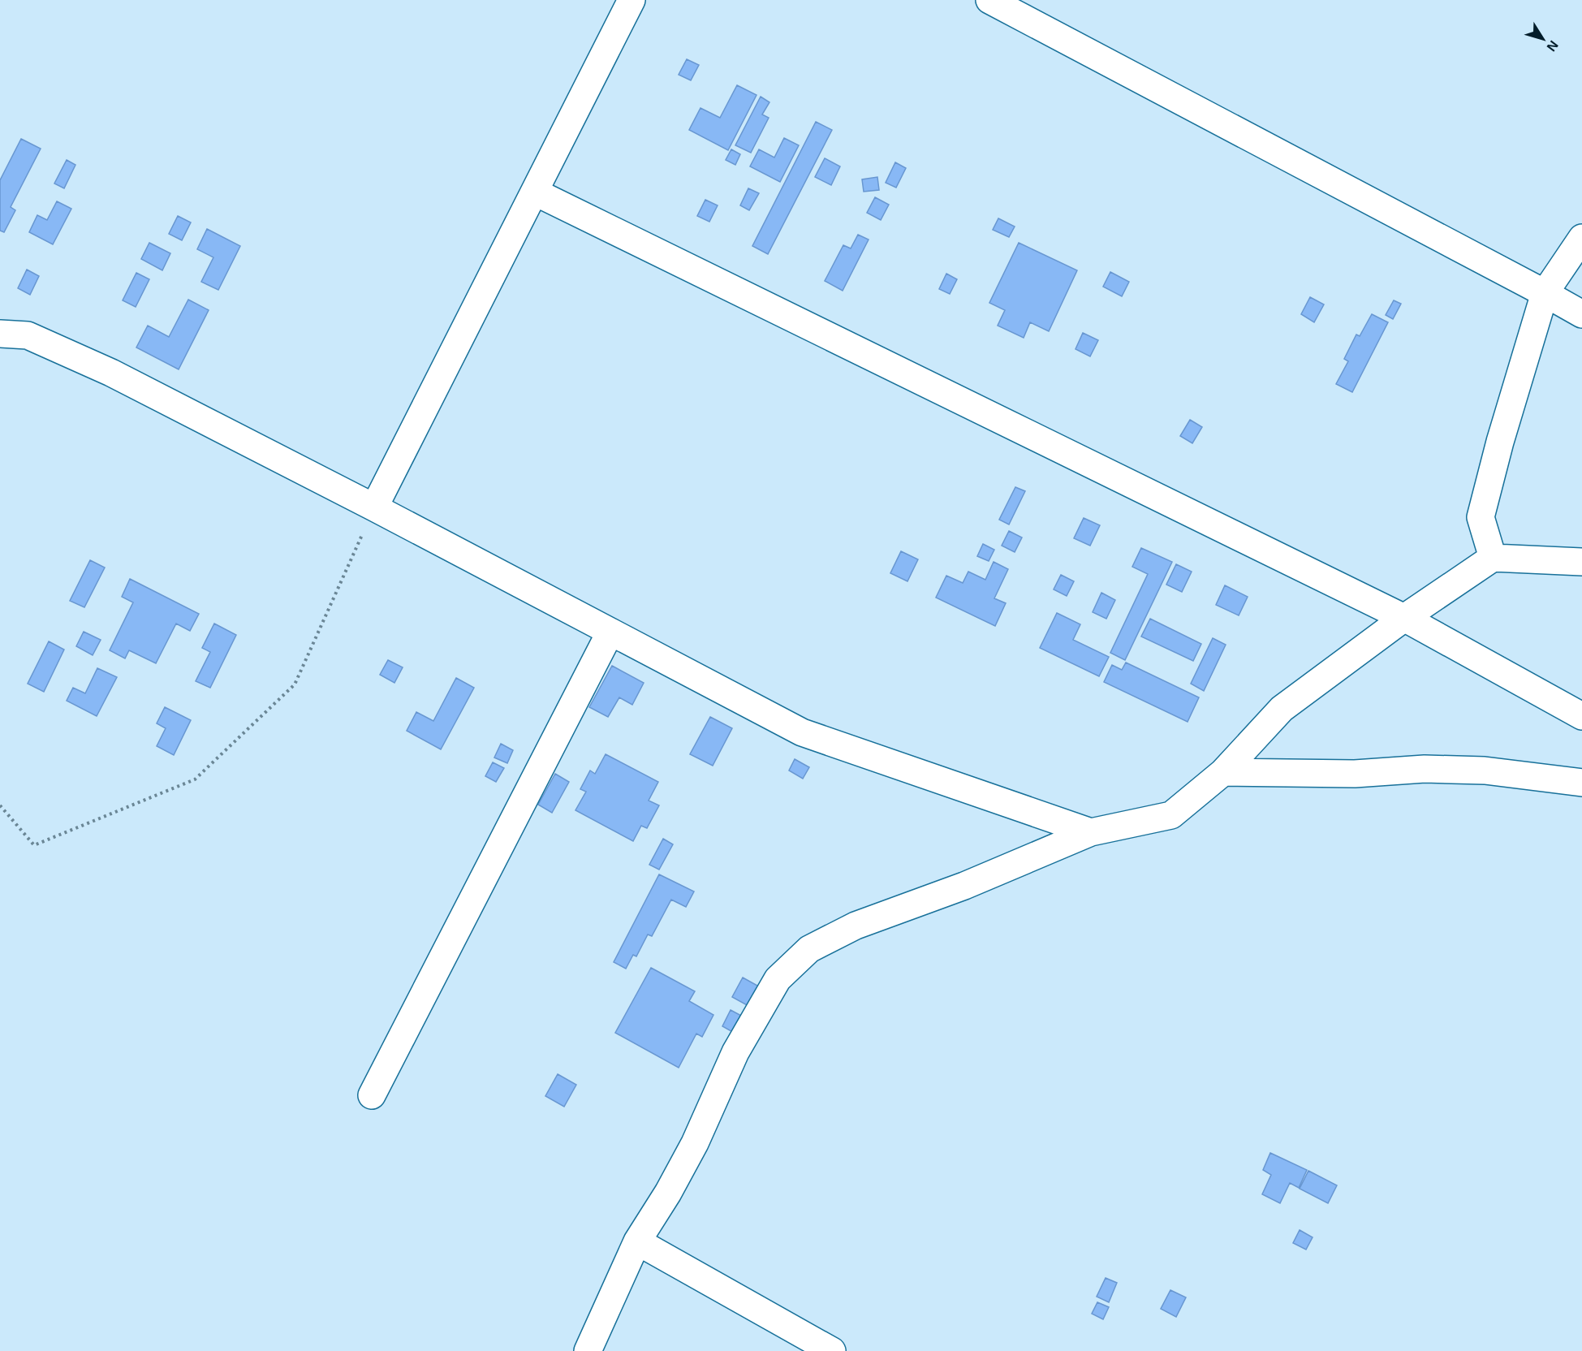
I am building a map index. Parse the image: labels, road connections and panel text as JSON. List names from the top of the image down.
{
  "north": "bottom right"
}
